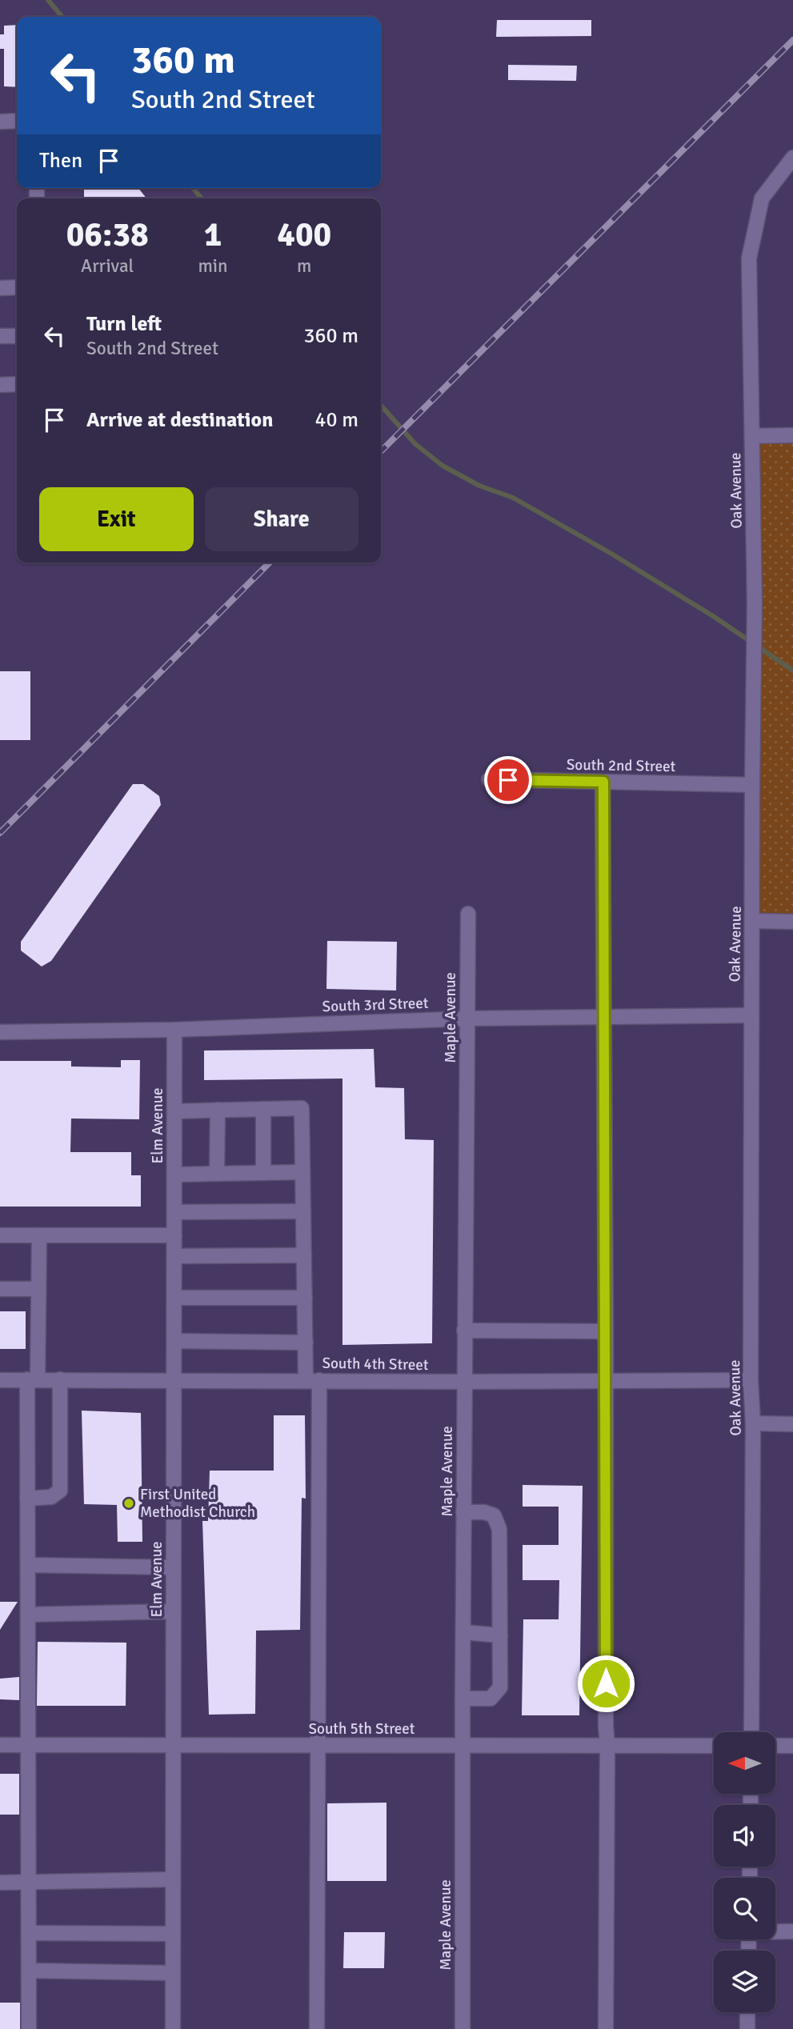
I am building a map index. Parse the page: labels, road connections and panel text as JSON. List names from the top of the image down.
{
  "streets": {
    "street": [
      "Oak Avenue",
      "South 2nd Street",
      "South 3rd Street",
      "Maple Avenue",
      "Elm Avenue",
      "South 4th Street",
      "South 5th Street"
    ]
  },
  "crossings": [
    ["Oak Avenue", "South 2nd Street"],
    ["Oak Avenue", "South 3rd Street"],
    ["Oak Avenue", "South 4th Street"],
    ["South 3rd Street", "Maple Avenue"],
    ["South 3rd Street", "Elm Avenue"],
    ["Maple Avenue", "South 4th Street"],
    ["Maple Avenue", "South 5th Street"],
    ["Elm Avenue", "South 4th Street"],
    ["Elm Avenue", "South 5th Street"]
  ],
  "places": ["First United Methodist Church"],
  "north": "left",
  "page": {
    "turn": ["360 m", "South 2nd Street"],
    "then": "Then",
    "eta": [
      "06:38",
      "Arrival",
      "1",
      "min",
      "400",
      "m"
    ],
    "list": [
      {
        "name": "Turn left",
        "note": "South 2nd Street",
        "value": "360 m"
      },
      {
        "name": "Arrive at destination",
        "value": "40 m"
      }
    ],
    "buttons": ["Exit", "Share"]
  }
}
